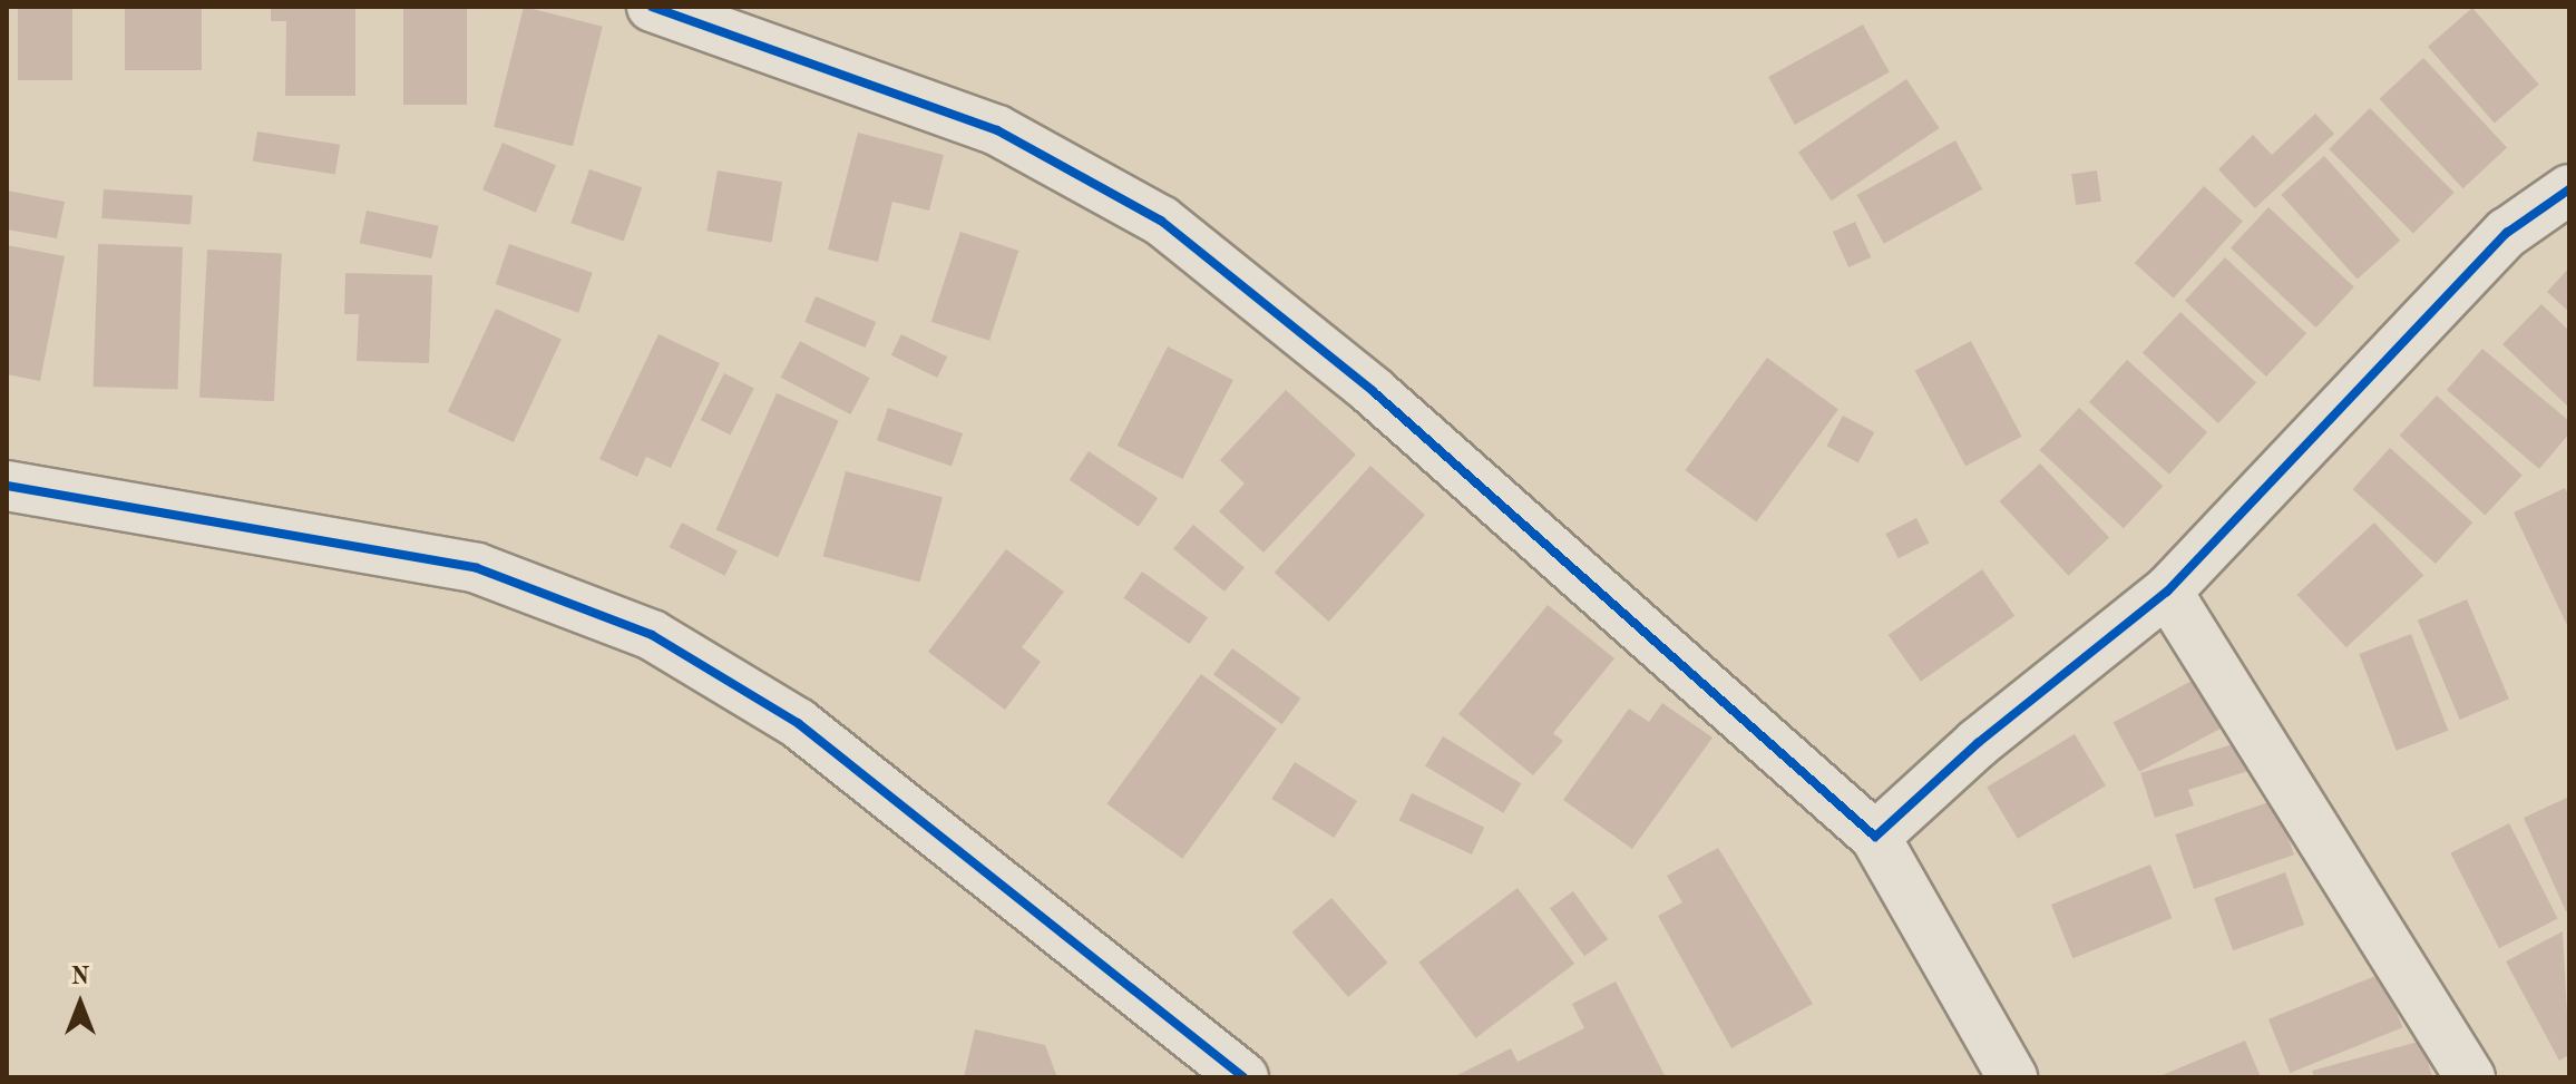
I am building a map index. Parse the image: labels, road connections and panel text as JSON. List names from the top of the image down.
{
  "north": "top"
}
